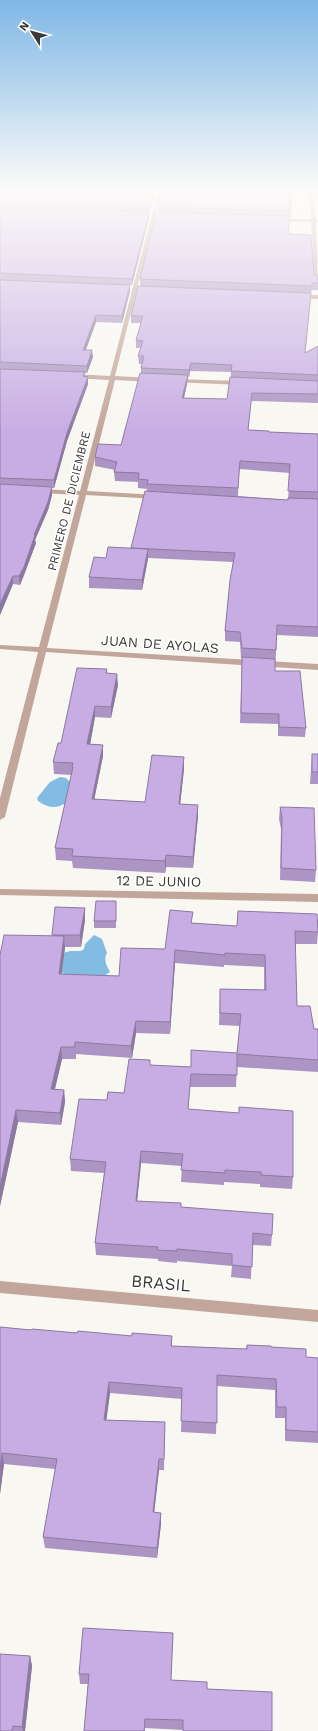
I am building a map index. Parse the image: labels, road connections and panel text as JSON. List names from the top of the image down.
{
  "streets": {
    "street": [
      "PRIMERO DE DICIEMBRE",
      "JUAN DE AYOLAS",
      "12 DE JUNIO",
      "BRASIL"
    ]
  },
  "crossings": [
    ["PRIMERO DE DICIEMBRE", "JUAN DE AYOLAS"]
  ],
  "north": "top left"
}
